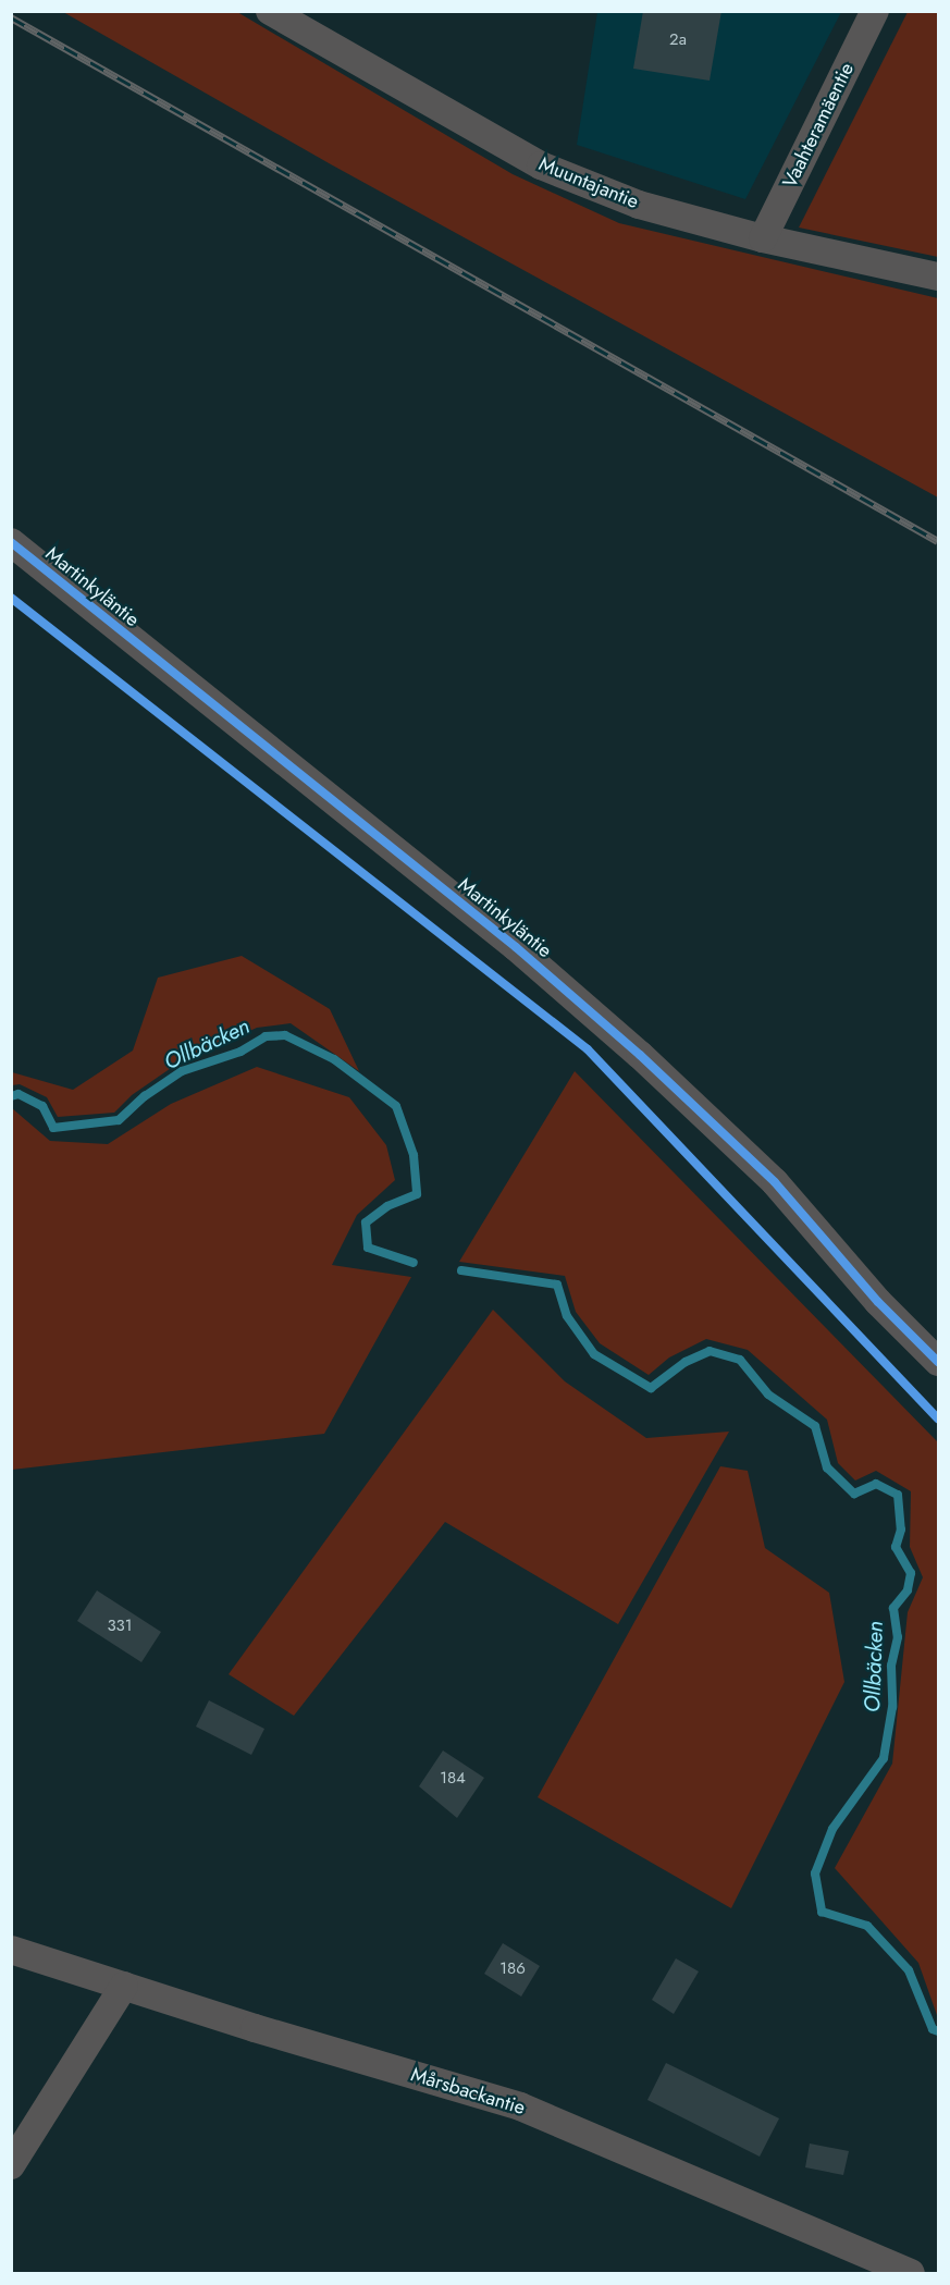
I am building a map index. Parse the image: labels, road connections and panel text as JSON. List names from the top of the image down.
{
  "streets": {
    "street": [
      "Vaahteramäentie",
      "Muuntajantie",
      "Martinkyläntie",
      "Mårsbackantie"
    ]
  },
  "crossings": [
    ["Vaahteramäentie", "Muuntajantie"]
  ],
  "water": ["Ollbäcken"],
  "house_numbers": [
    "2a",
    "331",
    "184",
    "186"
  ]
}
